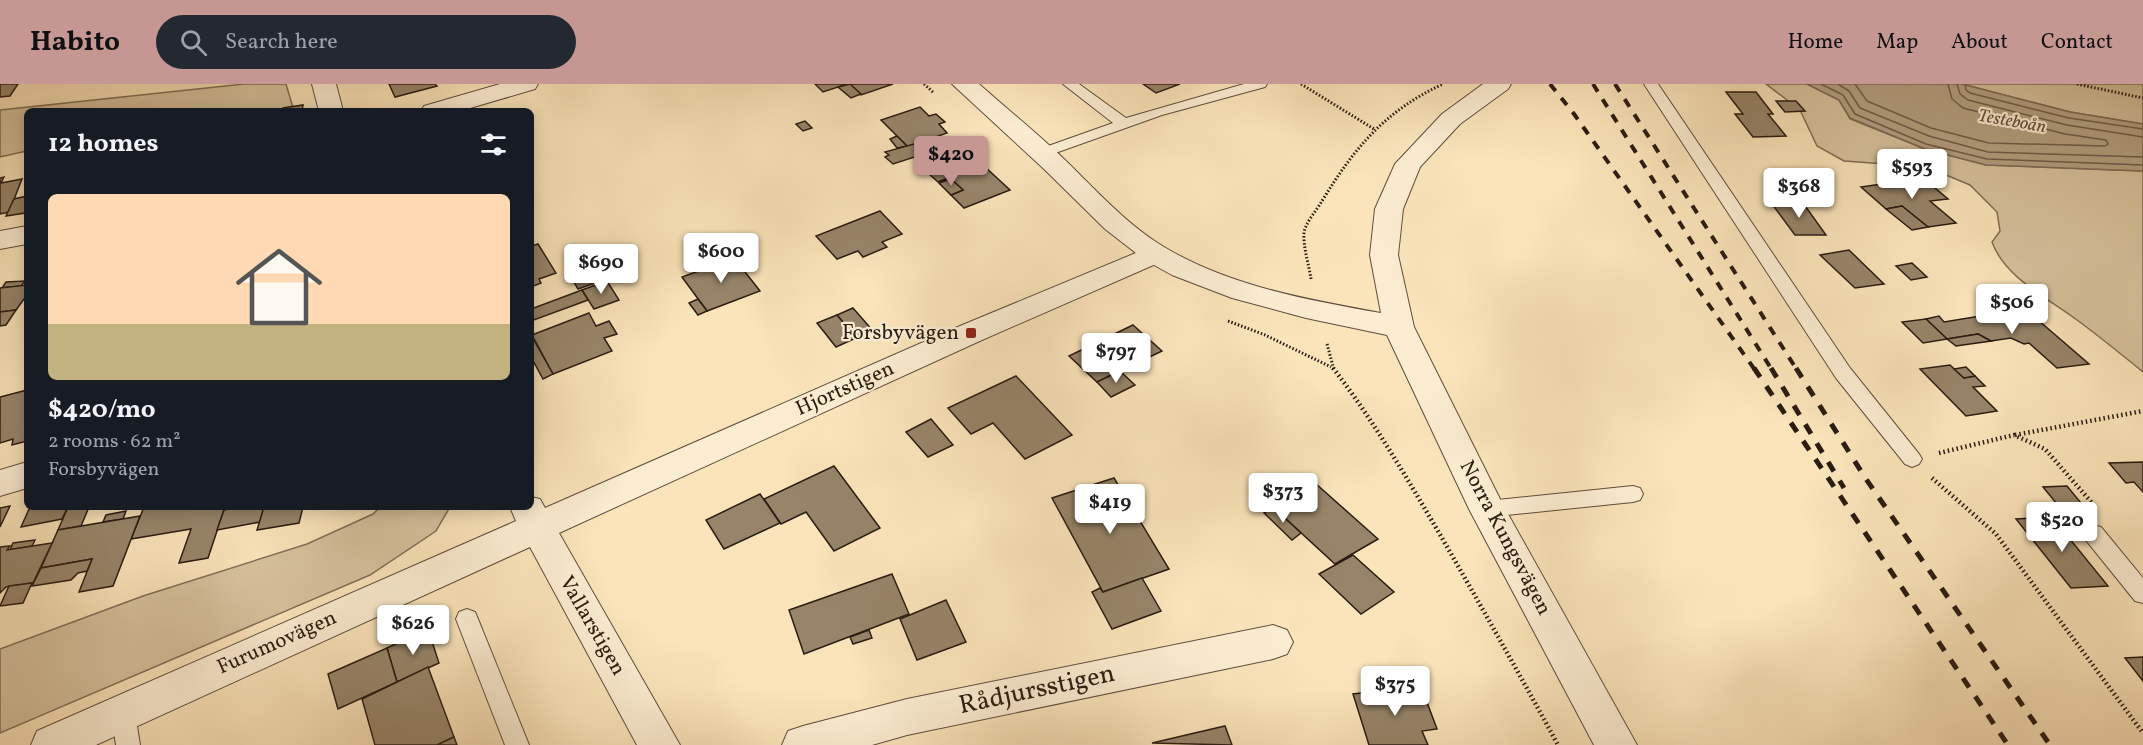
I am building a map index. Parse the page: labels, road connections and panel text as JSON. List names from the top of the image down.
{
  "streets": {
    "street": [
      "Hjortstigen",
      "Norra Kungsvägen",
      "Vallarstigen",
      "Furumovägen",
      "Rådjursstigen"
    ]
  },
  "crossings": [
    ["Hjortstigen", "Vallarstigen"],
    ["Hjortstigen", "Furumovägen"],
    ["Vallarstigen", "Furumovägen"]
  ],
  "water": ["Testeboån"],
  "places": {
    "transit": ["Forsbyvägen"]
  },
  "page": {
    "header": "Habito",
    "search": "Search here",
    "nav": [
      "Home",
      "Map",
      "About",
      "Contact"
    ],
    "heading": "12 homes",
    "price": [
      "$420",
      "$593",
      "$368",
      "$600",
      "$690",
      "$506",
      "$797",
      "$373",
      "$419",
      "$520",
      "$626",
      "$375"
    ],
    "list": [
      {
        "name": "$420/mo",
        "note": "2 rooms · 62 m² · Forsbyvägen"
      }
    ]
  }
}
